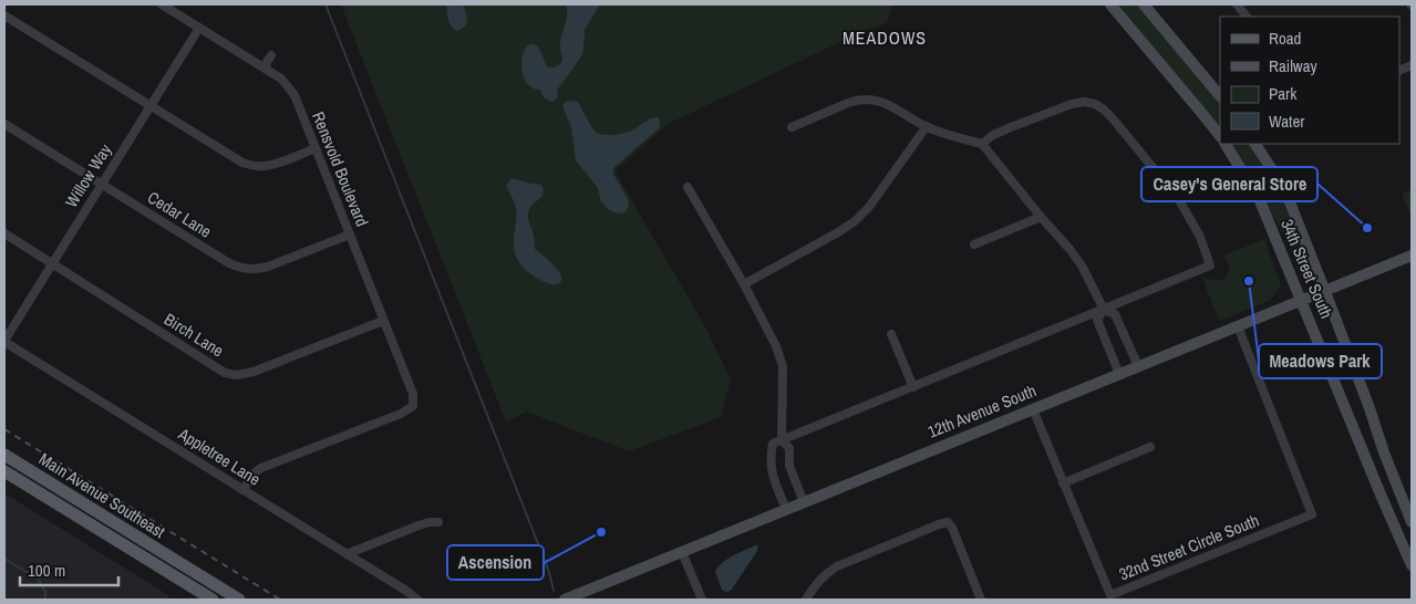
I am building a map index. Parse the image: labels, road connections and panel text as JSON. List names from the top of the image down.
{
  "streets": {
    "main road": ["34th Street South", "12th Avenue South", "Main Avenue Southeast"],
    "street": [
      "Rensvold Boulevard",
      "Willow Way",
      "Cedar Lane",
      "Birch Lane",
      "Appletree Lane",
      "32nd Street Circle South"
    ]
  },
  "crossings": [
    ["Rensvold Boulevard", "Willow Way"],
    ["Rensvold Boulevard", "Cedar Lane"],
    ["Rensvold Boulevard", "Birch Lane"],
    ["Rensvold Boulevard", "Appletree Lane"],
    ["Willow Way", "Cedar Lane"],
    ["Willow Way", "Birch Lane"],
    ["Willow Way", "Appletree Lane"],
    ["34th Street South", "12th Avenue South"],
    ["12th Avenue South", "32nd Street Circle South"]
  ],
  "districts": ["MEADOWS"],
  "places": ["Casey's General Store", "Meadows Park", "Ascension"],
  "legend": [
    "Road",
    "Railway",
    "Park",
    "Water"
  ],
  "scale_bar": "100 m"
}
